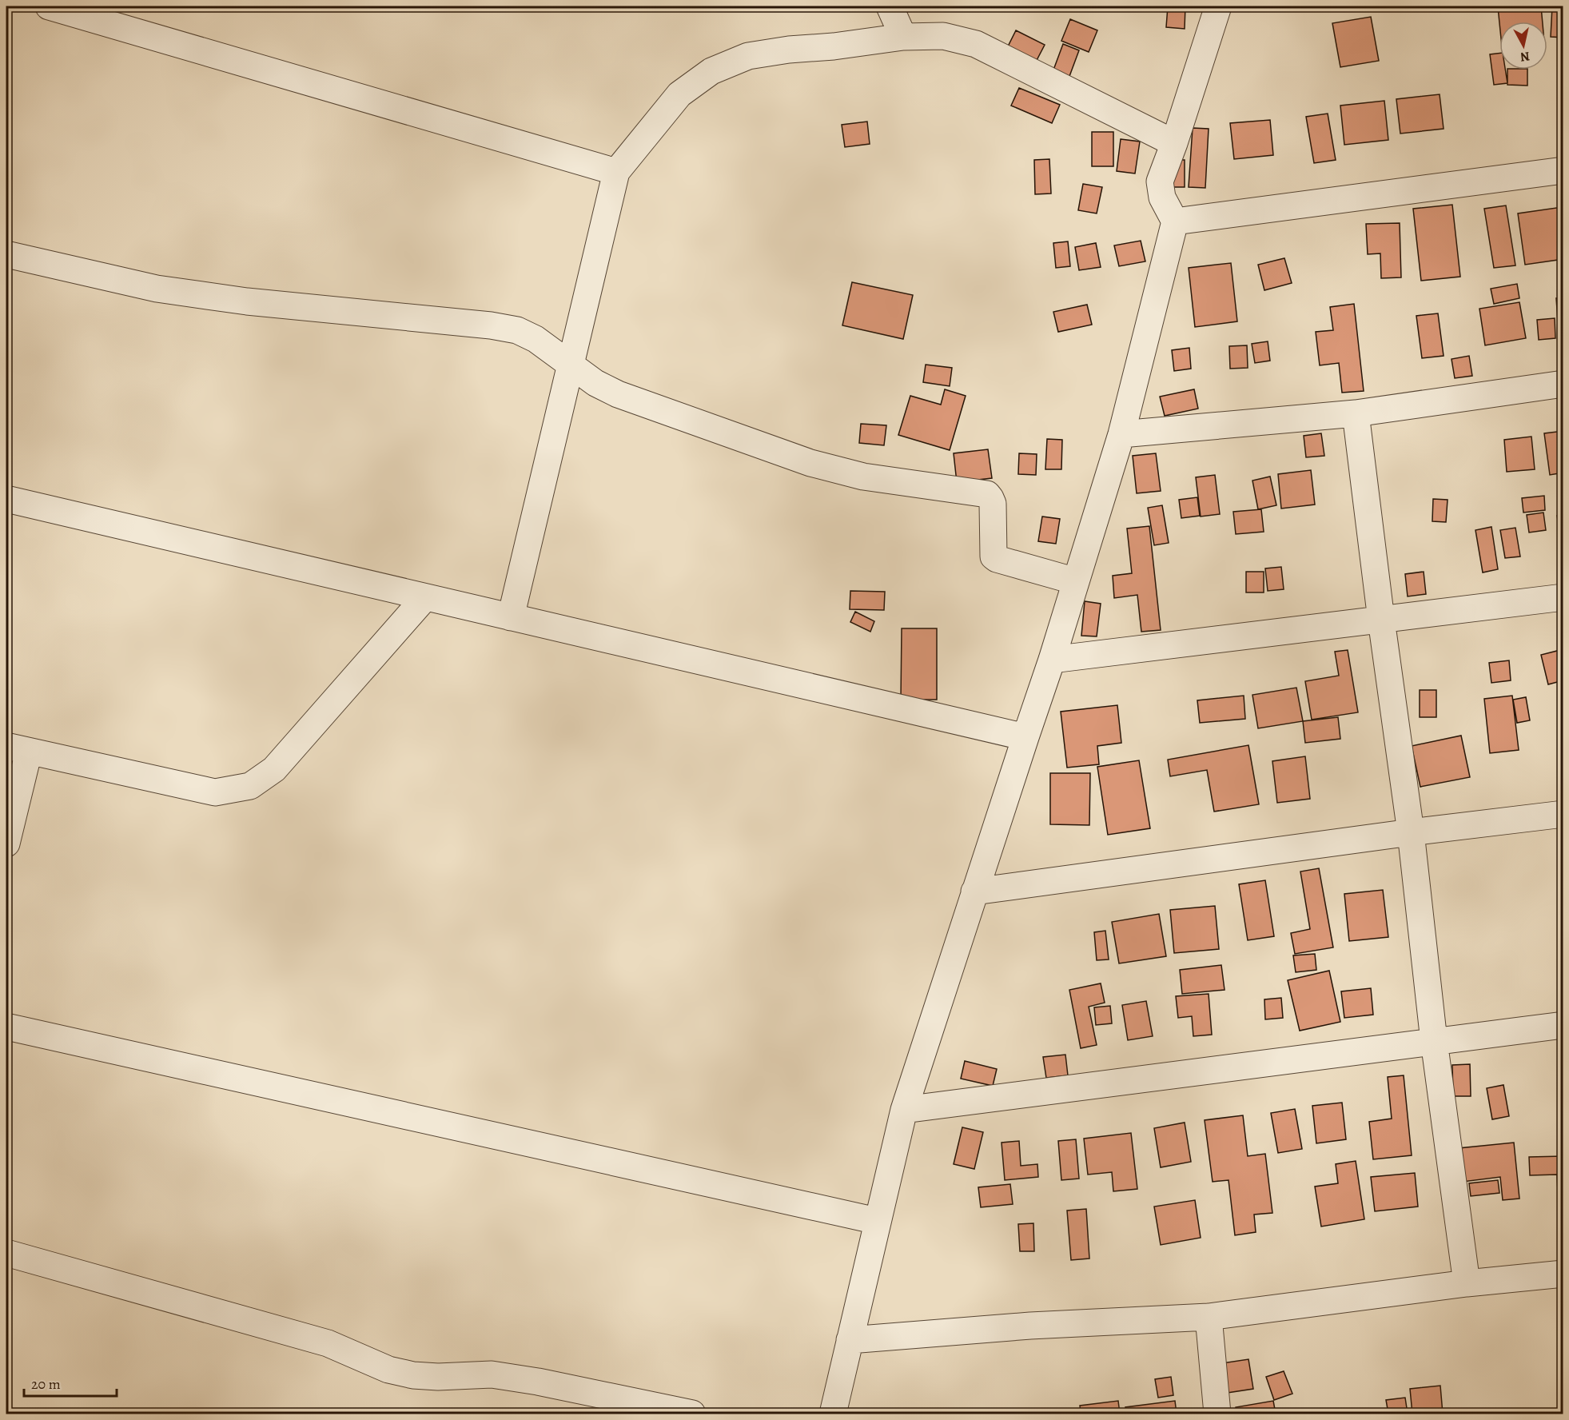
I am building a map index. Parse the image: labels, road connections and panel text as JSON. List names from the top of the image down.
{
  "scale_bar": "20 m",
  "north": "bottom"
}
